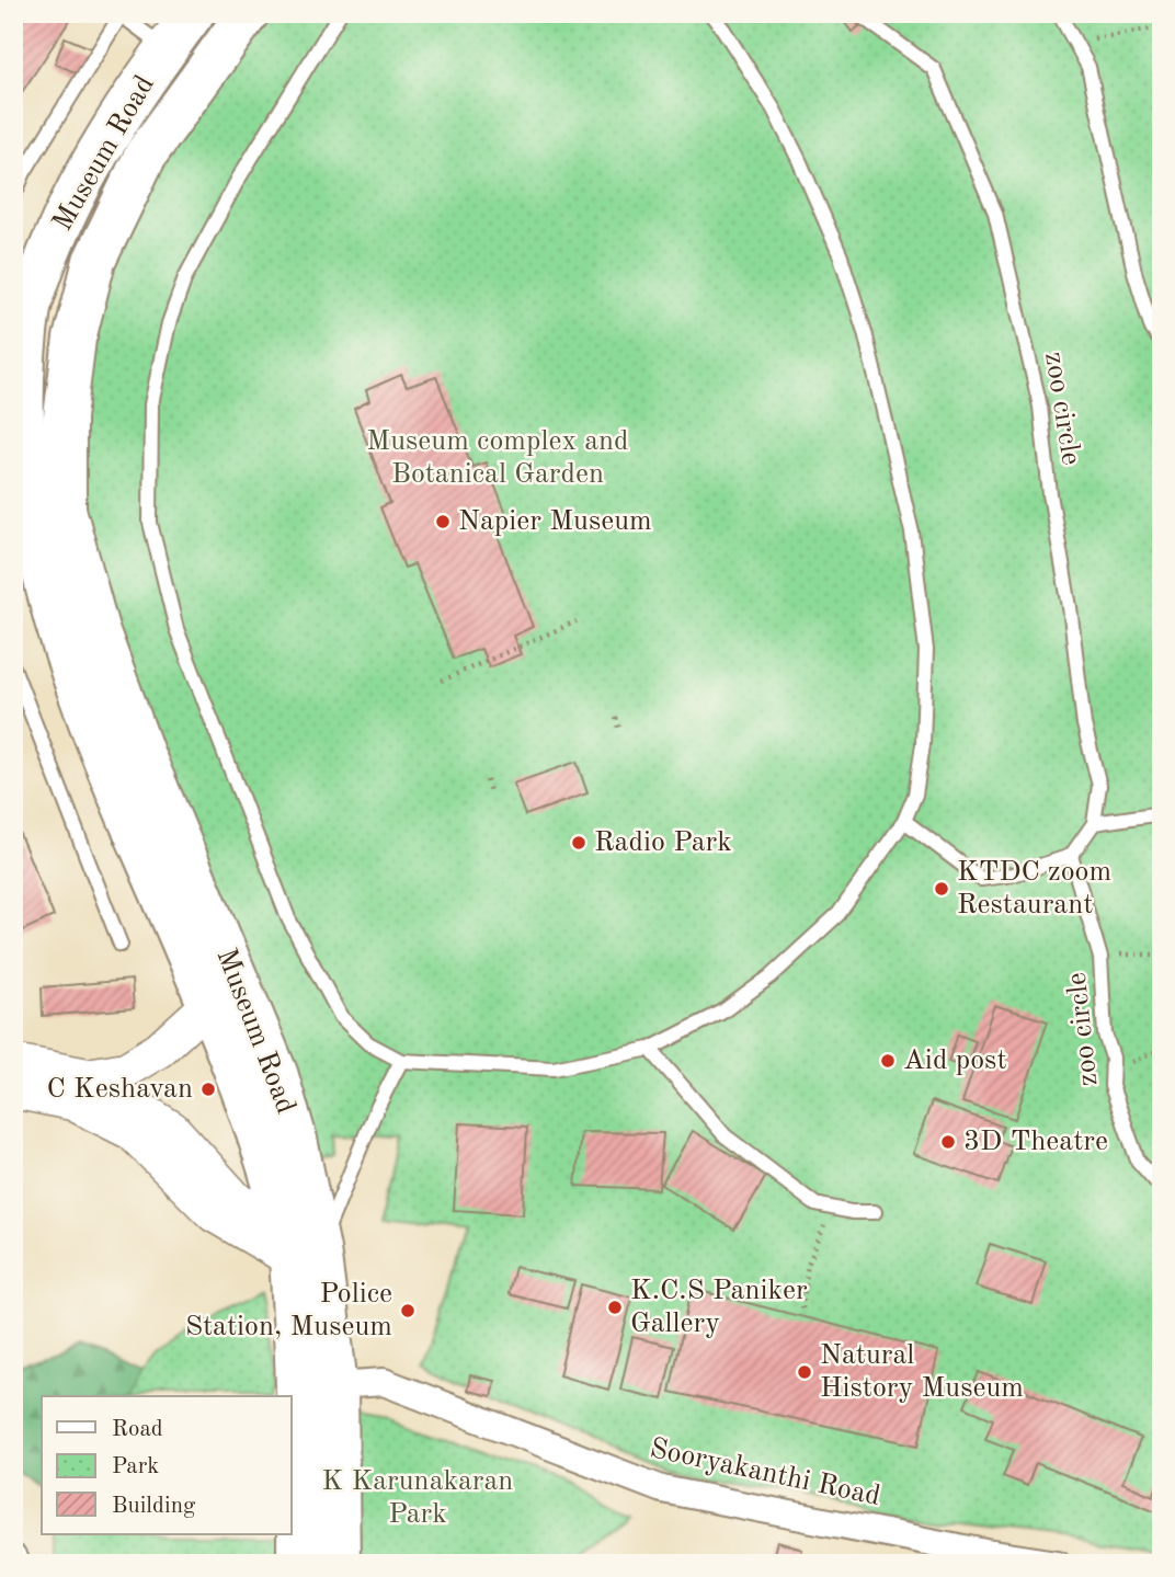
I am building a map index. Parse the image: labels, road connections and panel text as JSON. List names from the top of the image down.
{
  "streets": {
    "main road": ["Museum Road"],
    "street": ["Sooryakanthi Road"],
    "lane": ["zoo circle"]
  },
  "crossings": [
    ["Museum Road", "Sooryakanthi Road"]
  ],
  "parks": ["Museum complex and Botanical Garden", "K Karunakaran Park"],
  "places": [
    "Napier Museum",
    "Radio Park",
    "KTDC zoom Restaurant",
    "Aid post",
    "C Keshavan",
    "3D Theatre",
    "K.C.S Paniker Gallery",
    "Police Station, Museum",
    "Natural History Museum"
  ],
  "legend": ["Road", "Park", "Building"]
}
